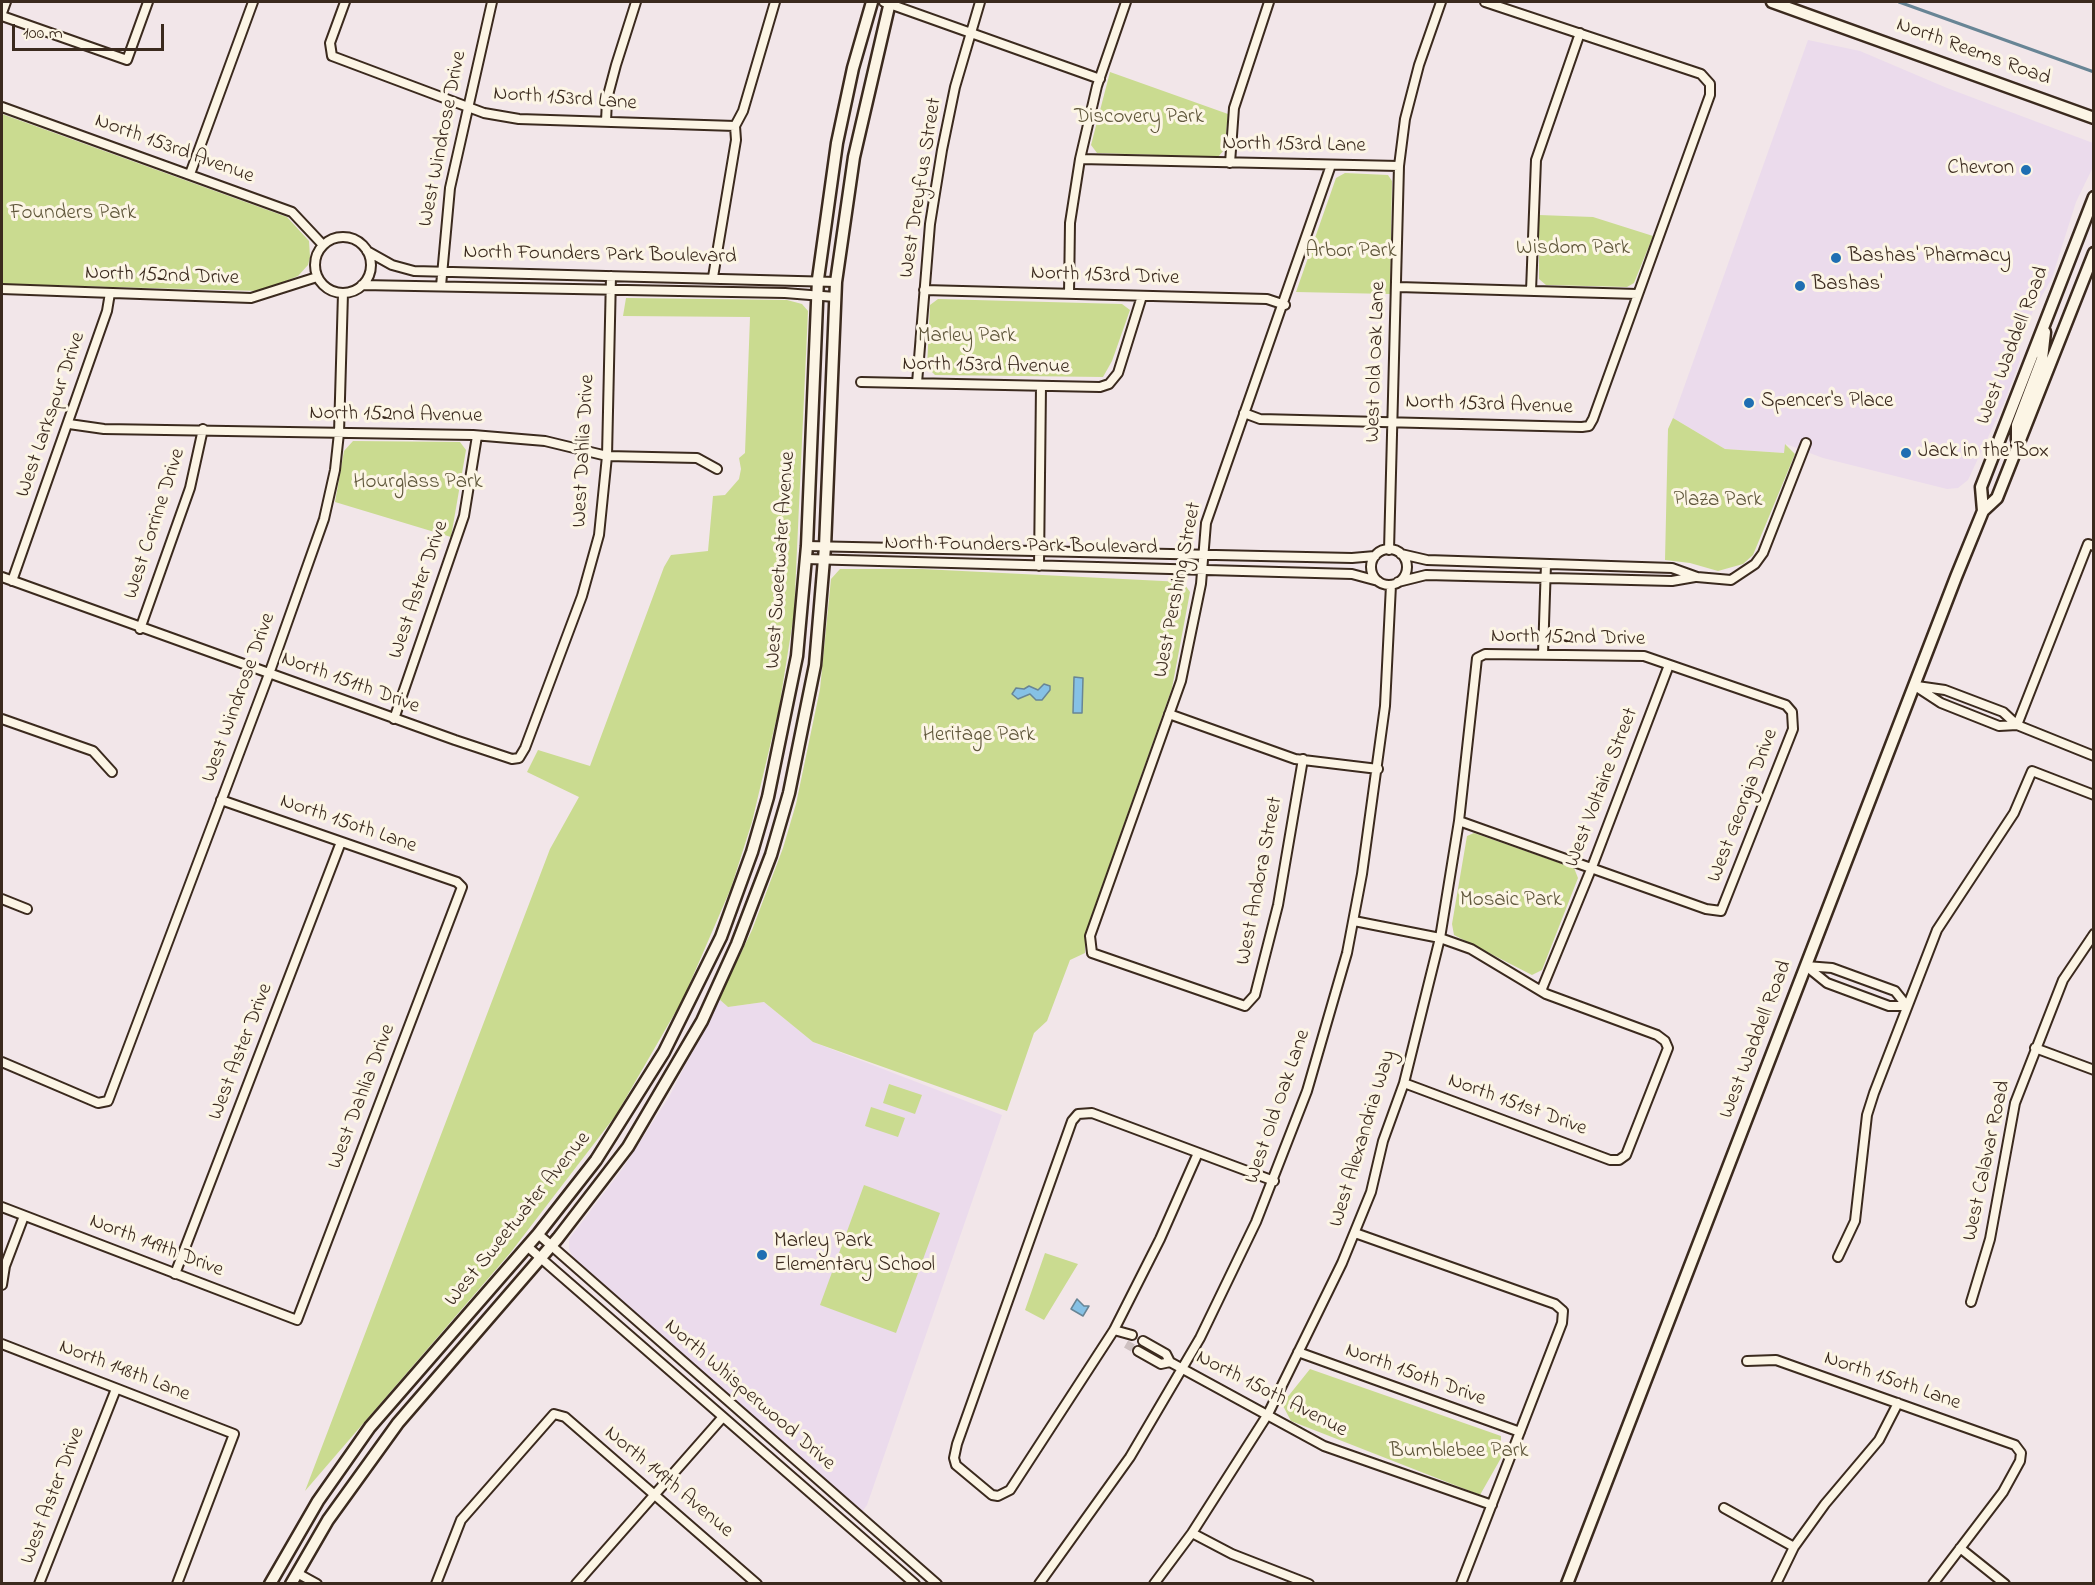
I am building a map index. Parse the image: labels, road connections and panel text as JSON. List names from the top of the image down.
{
  "streets": {
    "street": [
      "North Reems Road",
      "North 153rd Lane",
      "West Windrose Drive",
      "North 153rd Avenue",
      "West Dreyfus Street",
      "North Founders Park Boulevard",
      "North 152nd Drive",
      "North 153rd Drive",
      "West Waddell Road",
      "West Old Oak Lane",
      "West Larkspur Drive",
      "North 152nd Avenue",
      "West Dahlia Drive",
      "West Corrine Drive",
      "West Sweetwater Avenue",
      "West Aster Drive",
      "West Pershing Street",
      "North 151th Drive",
      "West Voltaire Street",
      "West Georgia Drive",
      "North 150th Lane",
      "West Andora Street",
      "North 151st Drive",
      "West Alexandria Way",
      "West Calavar Road",
      "North 149th Drive",
      "North 148th Lane",
      "North 150th Drive",
      "North 150th Avenue",
      "North Whisperwood Drive",
      "North 149th Avenue"
    ]
  },
  "crossings": [
    ["North 153rd Lane", "West Windrose Drive"],
    ["North 153rd Lane", "West Old Oak Lane"],
    ["North 153rd Lane", "West Pershing Street"],
    ["West Windrose Drive", "North 153rd Avenue"],
    ["West Windrose Drive", "North Founders Park Boulevard"],
    ["West Windrose Drive", "North 152nd Drive"],
    ["West Windrose Drive", "North 152nd Avenue"],
    ["West Windrose Drive", "North 151th Drive"],
    ["West Windrose Drive", "North 150th Lane"],
    ["North 153rd Avenue", "West Dreyfus Street"],
    ["North 153rd Avenue", "North Founders Park Boulevard"],
    ["North 153rd Avenue", "North 152nd Drive"],
    ["North 153rd Avenue", "North 153rd Drive"],
    ["North 153rd Avenue", "West Old Oak Lane"],
    ["North 153rd Avenue", "West Pershing Street"],
    ["West Dreyfus Street", "North 153rd Drive"],
    ["North Founders Park Boulevard", "North 152nd Drive"],
    ["North Founders Park Boulevard", "West Old Oak Lane"],
    ["North Founders Park Boulevard", "West Dahlia Drive"],
    ["North Founders Park Boulevard", "West Sweetwater Avenue"],
    ["North Founders Park Boulevard", "West Pershing Street"],
    ["North 152nd Drive", "West Larkspur Drive"],
    ["North 152nd Drive", "West Voltaire Street"],
    ["North 152nd Drive", "West Georgia Drive"],
    ["North 152nd Drive", "West Alexandria Way"],
    ["North 153rd Drive", "West Pershing Street"],
    ["West Old Oak Lane", "North 150th Avenue"],
    ["West Larkspur Drive", "North 152nd Avenue"],
    ["West Larkspur Drive", "North 151th Drive"],
    ["North 152nd Avenue", "West Dahlia Drive"],
    ["North 152nd Avenue", "West Corrine Drive"],
    ["North 152nd Avenue", "West Aster Drive"],
    ["West Dahlia Drive", "North 151th Drive"],
    ["West Dahlia Drive", "North 150th Lane"],
    ["West Dahlia Drive", "North 149th Drive"],
    ["West Corrine Drive", "North 151th Drive"],
    ["West Sweetwater Avenue", "North Whisperwood Drive"],
    ["West Aster Drive", "North 151th Drive"],
    ["West Aster Drive", "North 150th Lane"],
    ["West Aster Drive", "North 149th Drive"],
    ["West Aster Drive", "North 148th Lane"],
    ["West Pershing Street", "West Andora Street"],
    ["West Voltaire Street", "West Georgia Drive"],
    ["West Voltaire Street", "North 151st Drive"],
    ["North 151st Drive", "West Alexandria Way"],
    ["West Alexandria Way", "North 150th Drive"],
    ["West Alexandria Way", "North 150th Avenue"]
  ],
  "parks": [
    "Discovery Park",
    "Founders Park",
    "Wisdom Park",
    "Arbor Park",
    "Marley Park",
    "Hourglass Park",
    "Plaza Park",
    "Heritage Park",
    "Mosaic Park",
    "Bumblebee Park"
  ],
  "places": [
    "Chevron",
    "Bashas' Pharmacy",
    "Bashas'",
    "Spencer's Place",
    "Jack in the Box",
    "Marley Park Elementary School"
  ],
  "scale_bar": "100 m"
}
